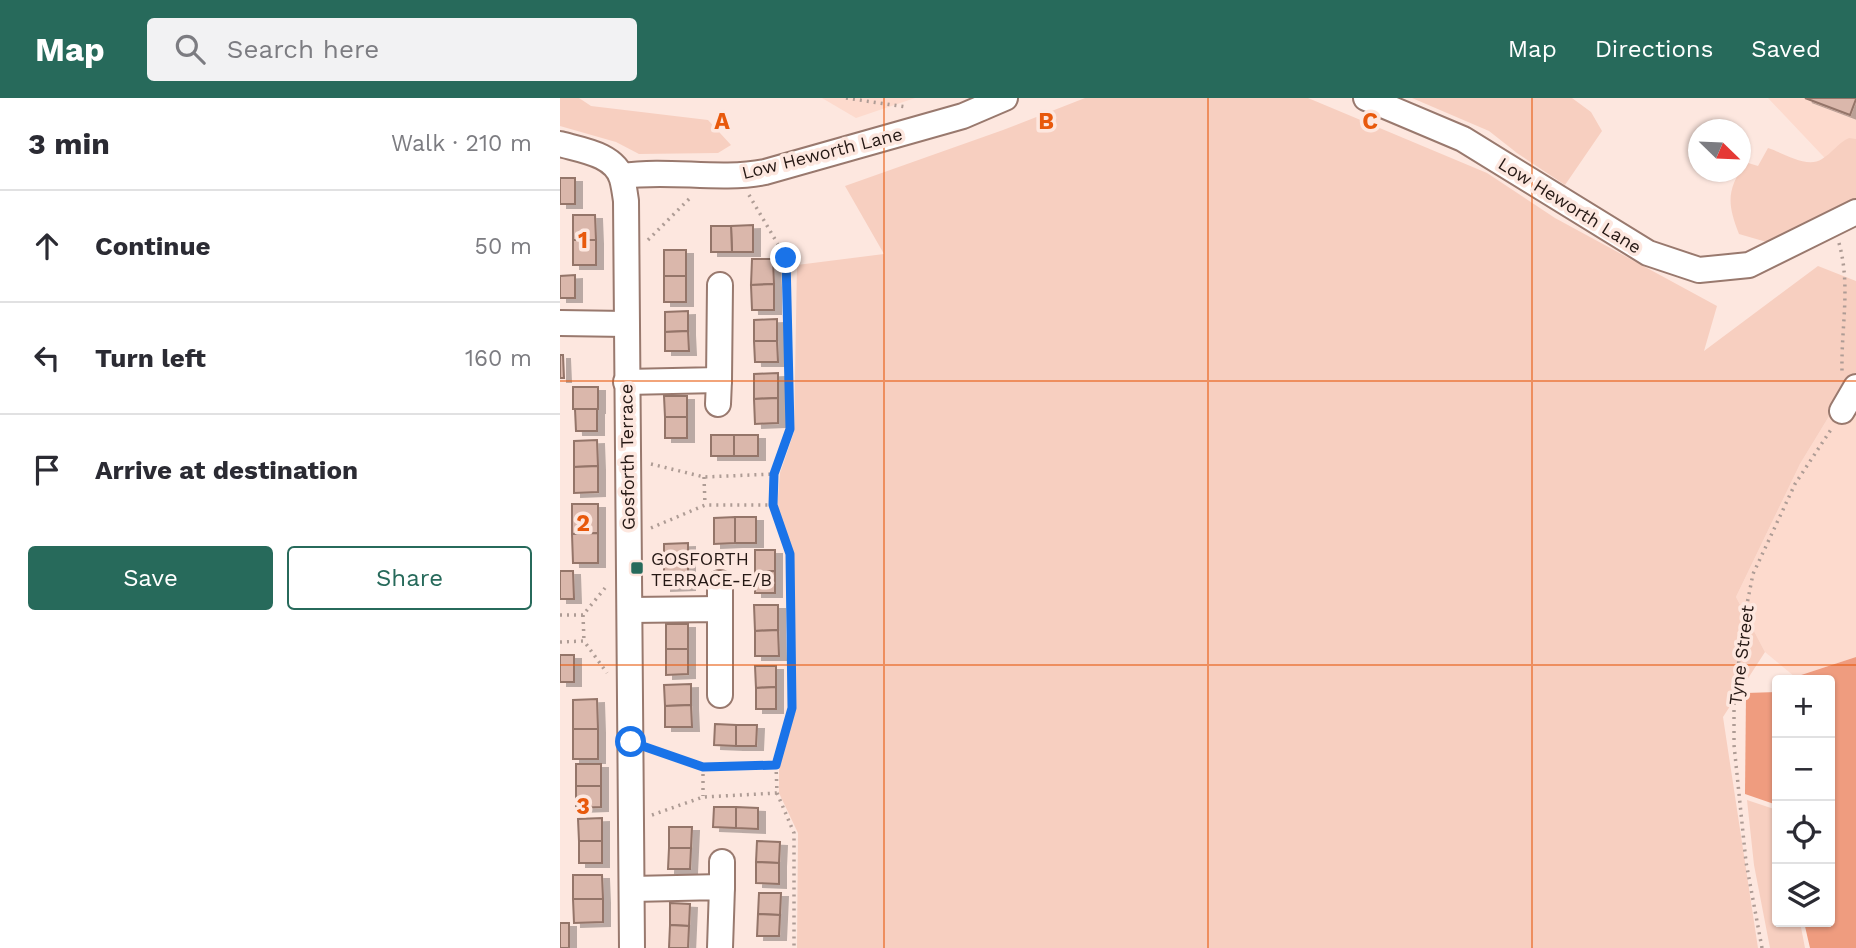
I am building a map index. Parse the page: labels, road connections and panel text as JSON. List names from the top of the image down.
{
  "streets": {
    "street": ["Low Heworth Lane", "Gosforth Terrace"],
    "path": ["Tyne Street"]
  },
  "crossings": [
    ["Low Heworth Lane", "Gosforth Terrace"]
  ],
  "places": {
    "transit": ["GOSFORTH TERRACE-E/B"]
  },
  "north": "bottom right",
  "page": {
    "header": "Map",
    "search": "Search here",
    "nav": ["Map", "Directions", "Saved"],
    "heading": ["3 min", "Walk · 210 m"],
    "list": [
      ["Continue", "50 m"],
      ["Turn left", "160 m"],
      "Arrive at destination"
    ],
    "buttons": ["Save", "Share"],
    "map_buttons": ["+", "−"]
  },
  "grid": {
    "columns": ["A", "B", "C"],
    "rows": ["1", "2", "3"]
  }
}
